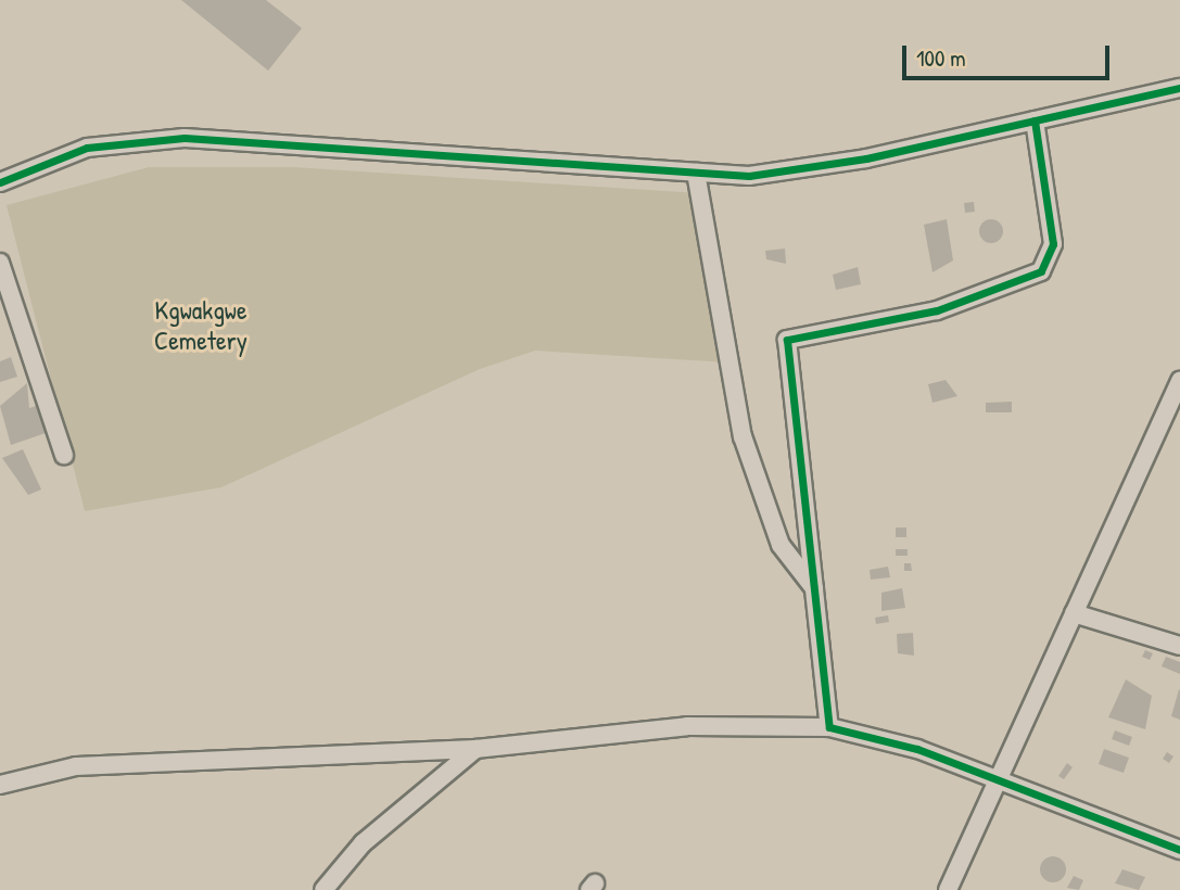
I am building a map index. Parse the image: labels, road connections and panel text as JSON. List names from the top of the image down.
{
  "parks": ["Kgwakgwe Cemetery"],
  "scale_bar": "100 m"
}
